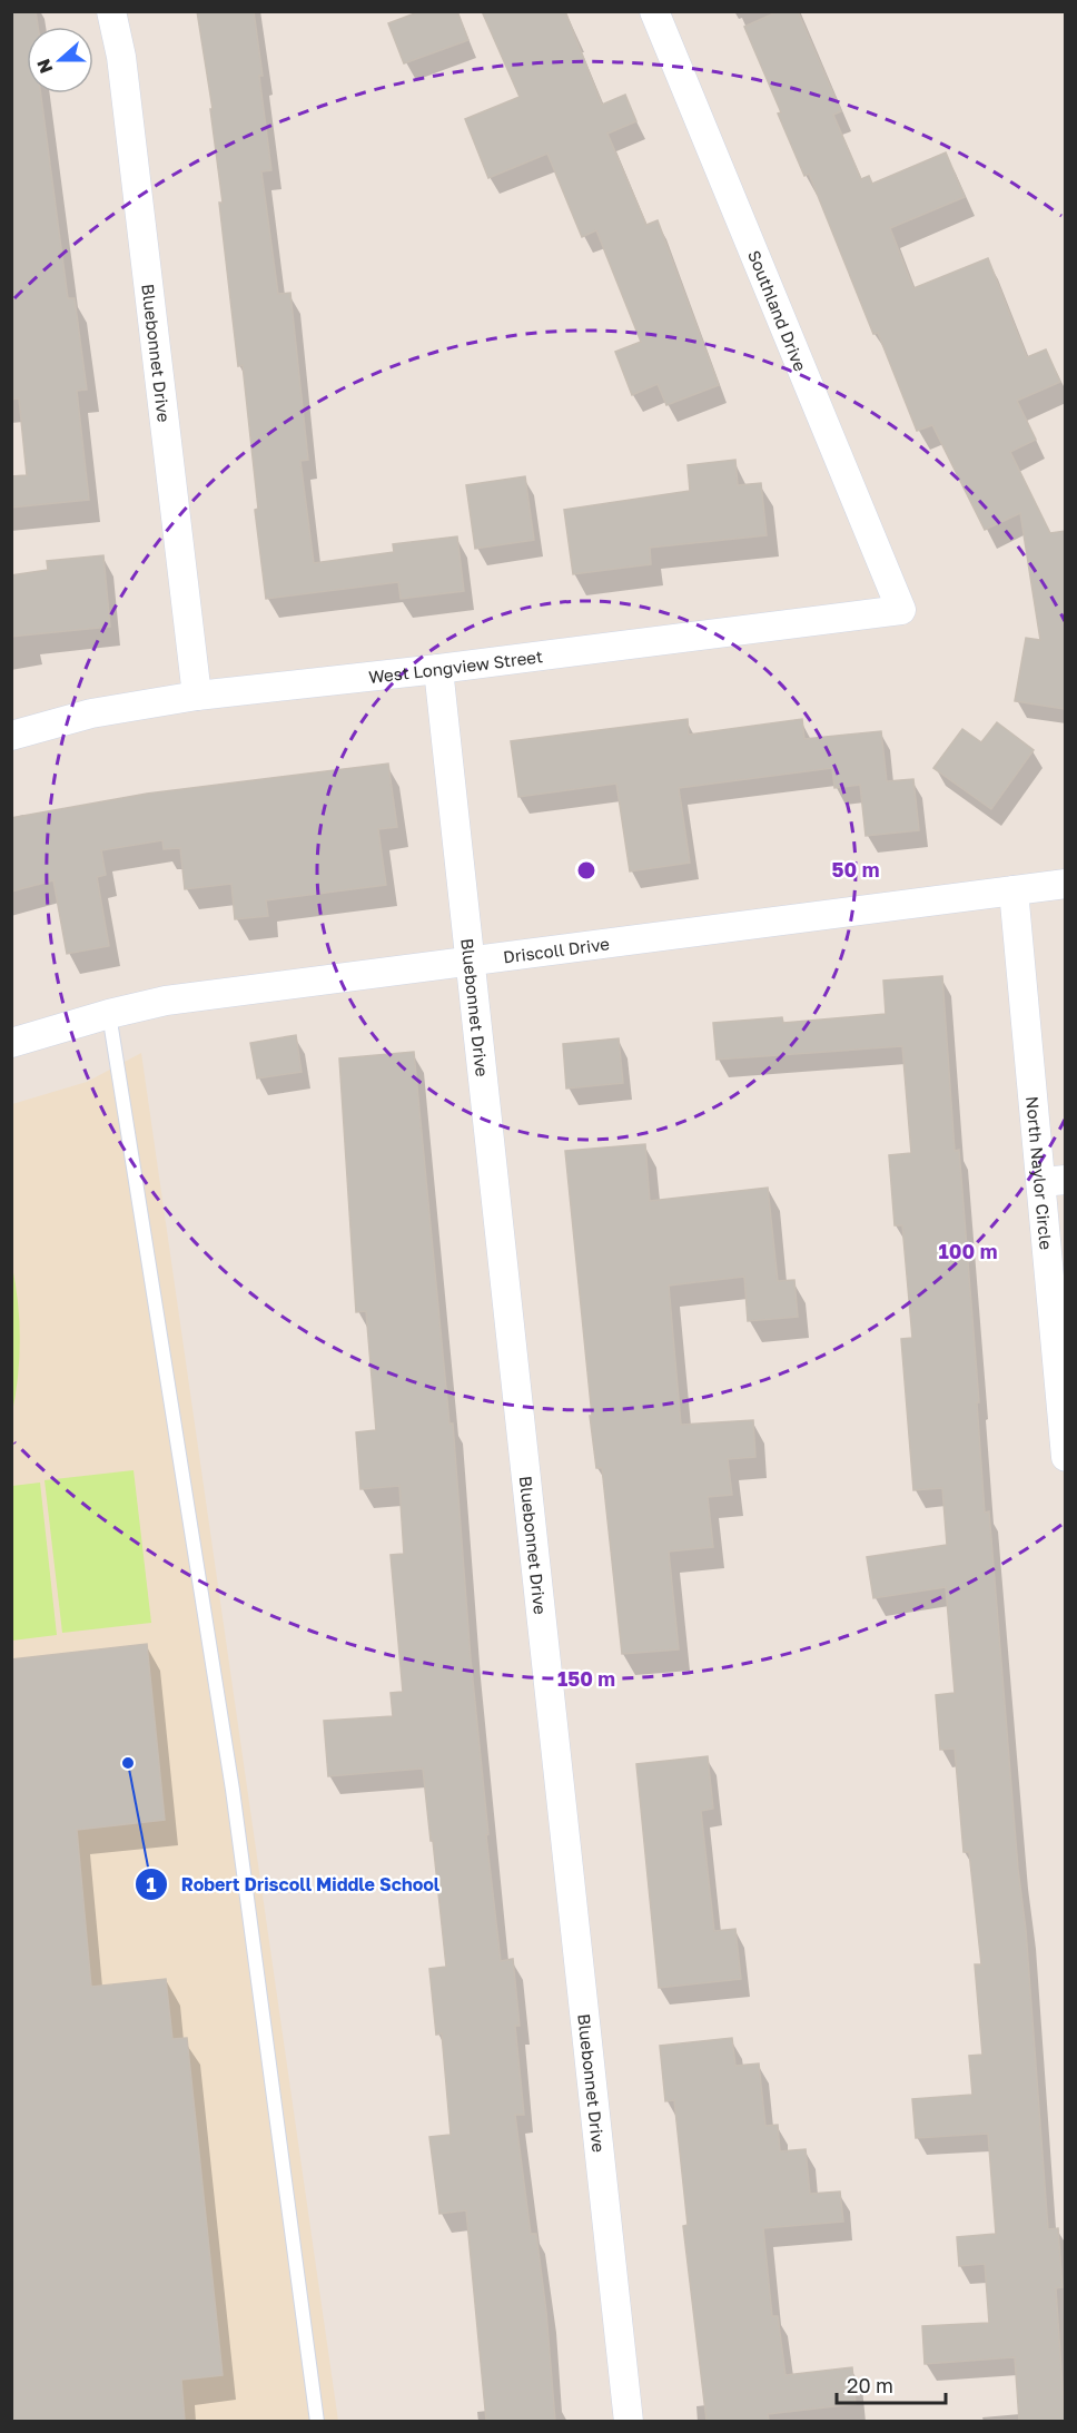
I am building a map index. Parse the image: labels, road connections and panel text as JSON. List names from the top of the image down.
{
  "streets": {
    "street": [
      "Southland Drive",
      "Bluebonnet Drive",
      "West Longview Street",
      "Driscoll Drive",
      "North Naylor Circle"
    ]
  },
  "crossings": [
    ["Southland Drive", "West Longview Street"],
    ["Bluebonnet Drive", "West Longview Street"],
    ["Bluebonnet Drive", "Driscoll Drive"],
    ["Driscoll Drive", "North Naylor Circle"]
  ],
  "places": ["Robert Driscoll Middle School"],
  "scale_bar": "20 m",
  "north": "left",
  "rings": ["50 m", "100 m", "150 m"]
}
